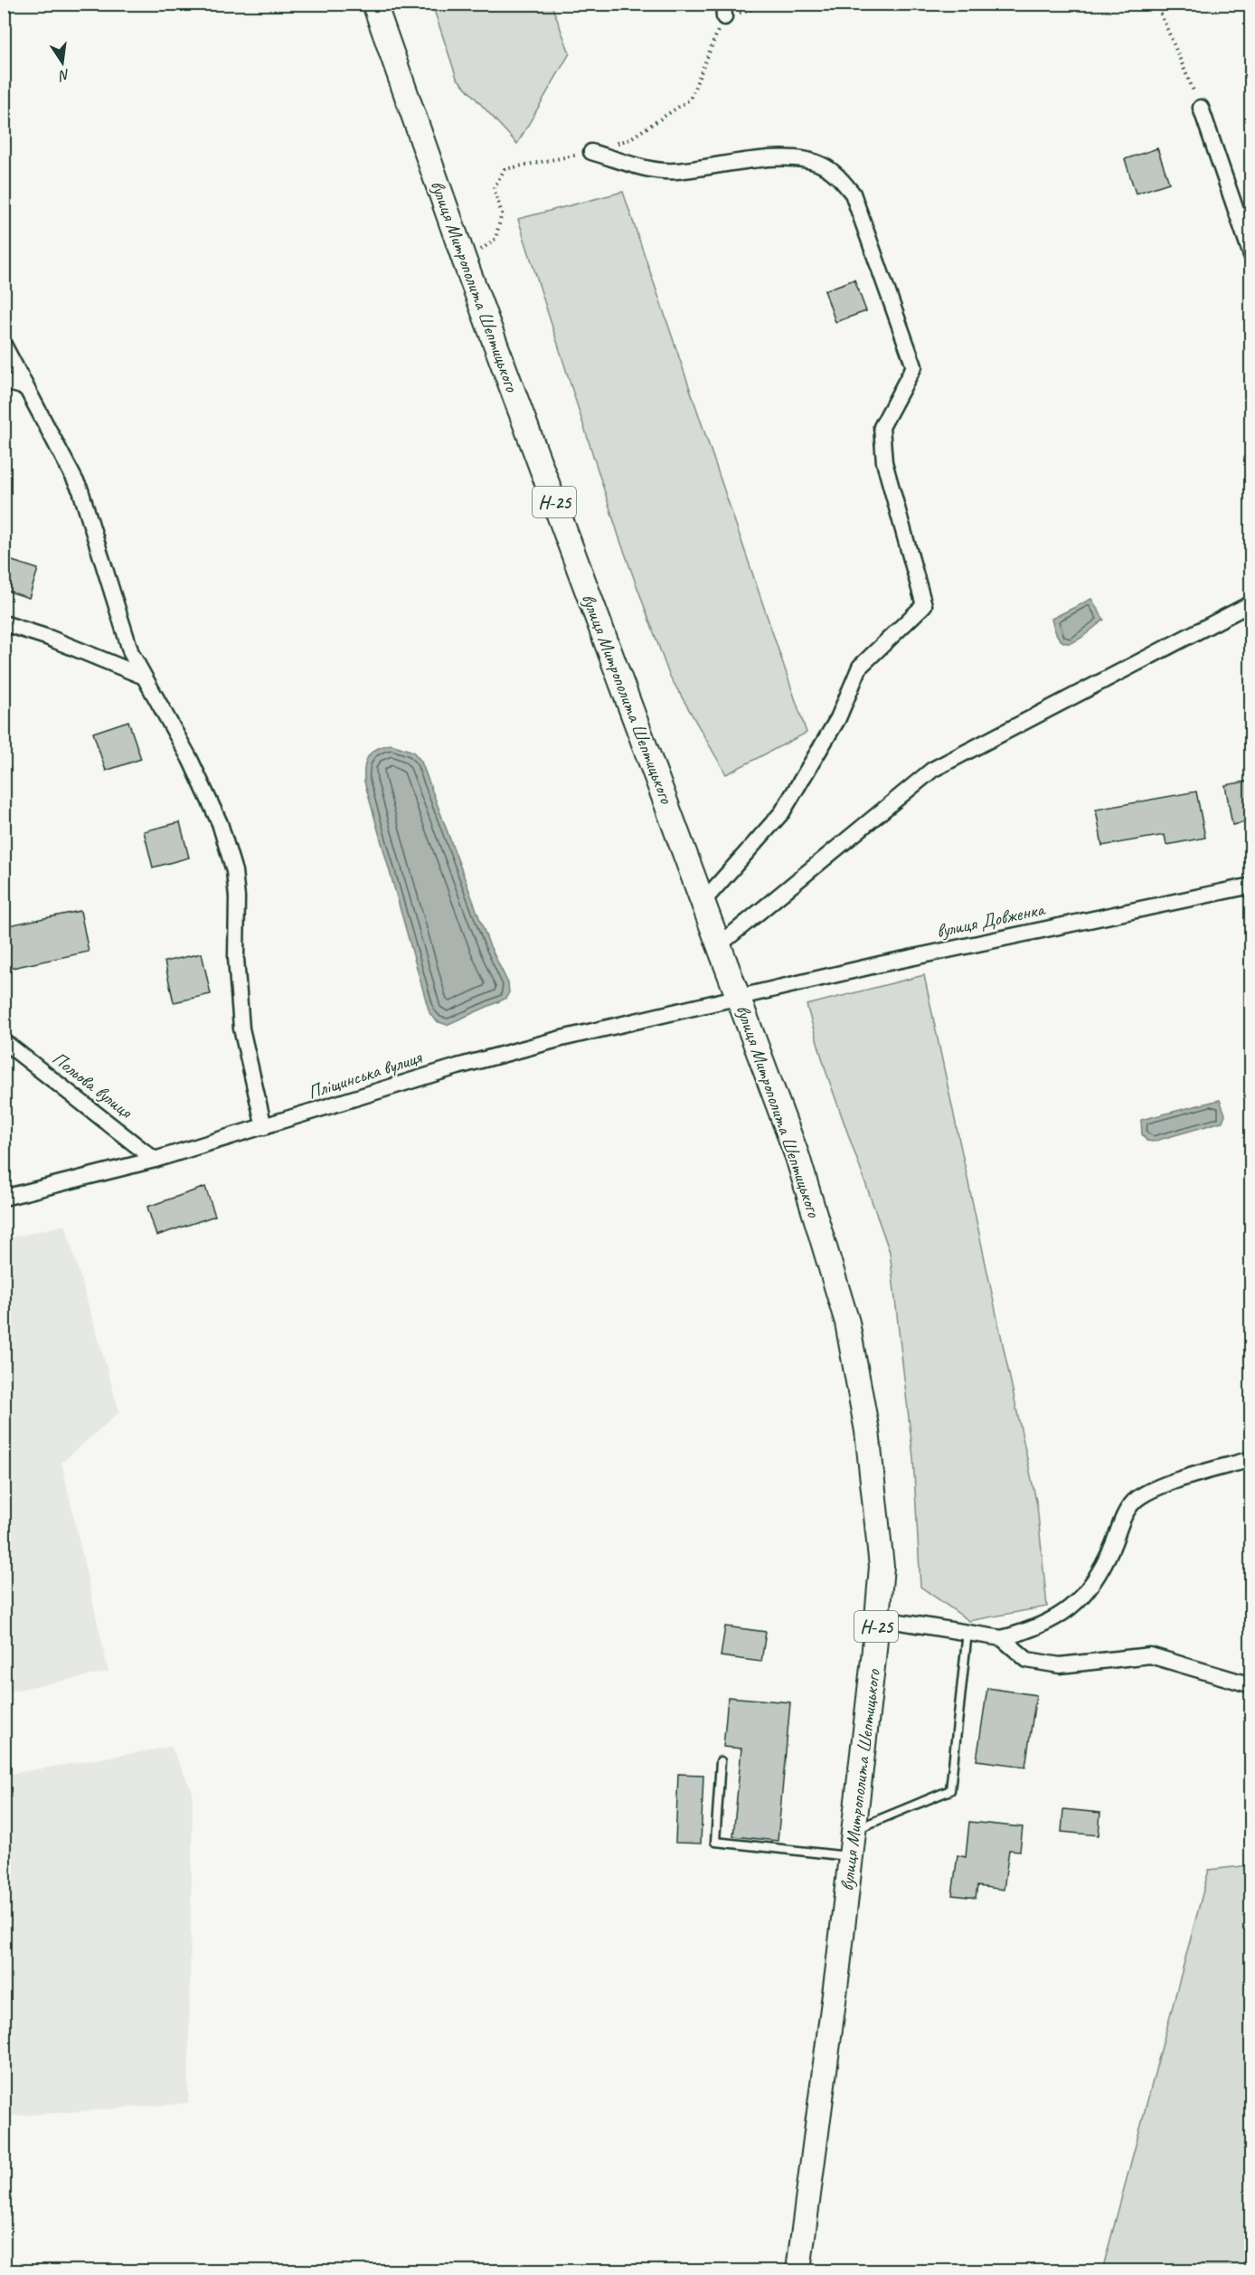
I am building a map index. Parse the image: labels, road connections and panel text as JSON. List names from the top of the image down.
{
  "streets": {
    "main road": ["вулиця Митрополита Шептицького", "Н-25"],
    "street": ["вулиця Довженка", "Пліщинська вулиця", "Польова вулиця"]
  },
  "crossings": [
    ["вулиця Митрополита Шептицького", "вулиця Довженка"],
    ["вулиця Митрополита Шептицького", "Пліщинська вулиця"],
    ["вулиця Довженка", "Пліщинська вулиця"],
    ["Пліщинська вулиця", "Польова вулиця"]
  ],
  "north": "bottom"
}
